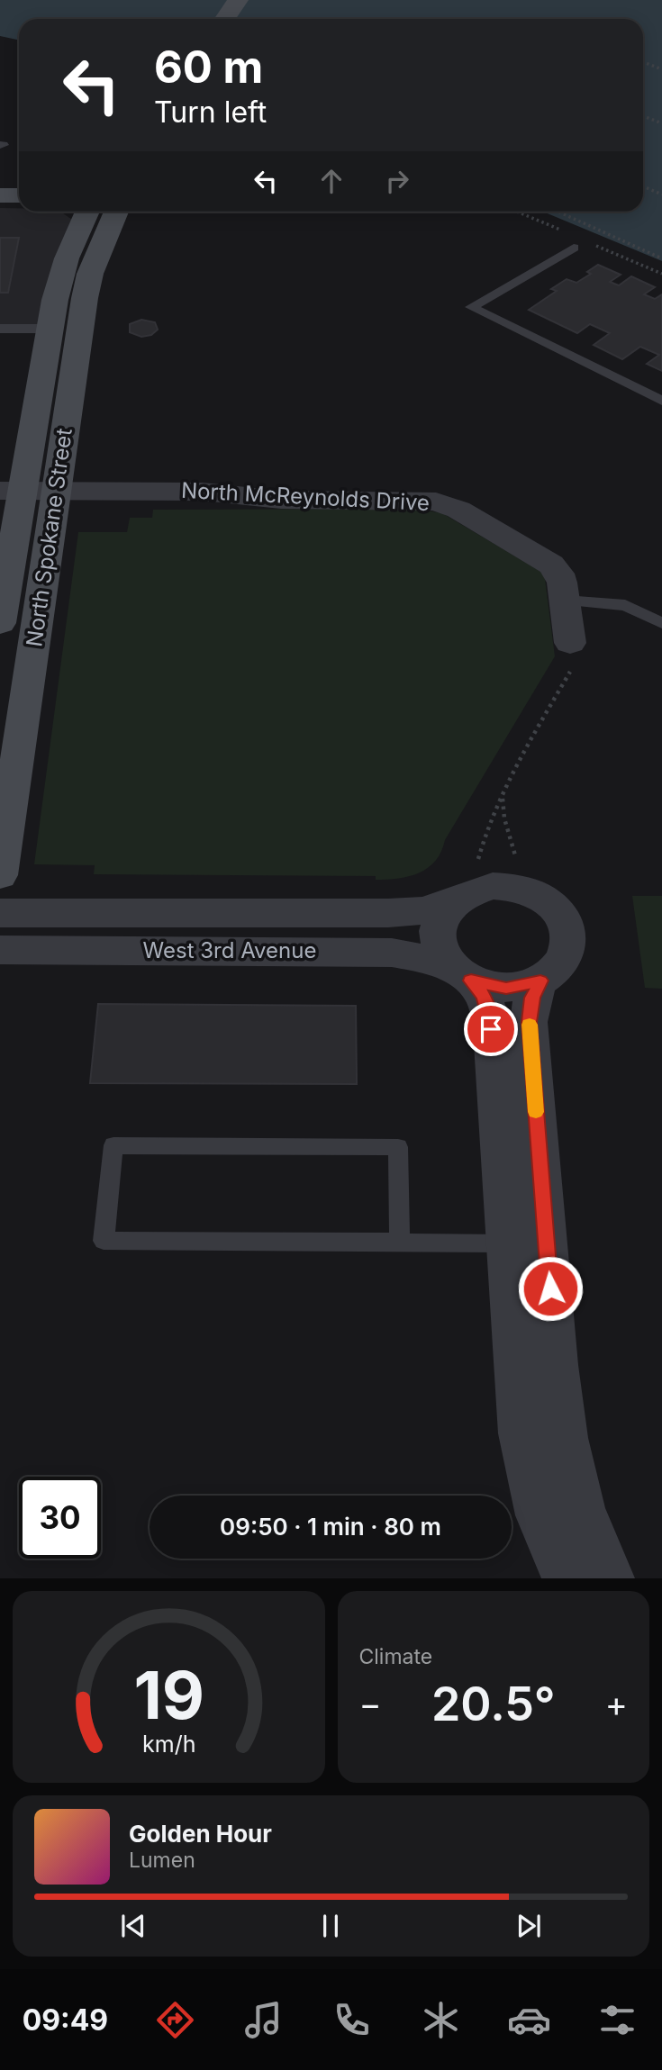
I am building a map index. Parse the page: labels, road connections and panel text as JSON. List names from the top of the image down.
{
  "streets": {
    "main road": ["North Spokane Street"],
    "street": ["North McReynolds Drive", "West 3rd Avenue"]
  },
  "crossings": [
    ["North McReynolds Drive", "North Spokane Street"]
  ],
  "page": {
    "turn": ["60 m", "Turn left"],
    "limit": "30",
    "trip": "09:50 · 1 min · 80 m",
    "tile": "Climate",
    "heat": ["−", "20.5°", "+"],
    "song": ["Golden Hour", "Lumen"],
    "tabs": "09:49",
    "gauge": ["19", "km/h"]
  }
}
